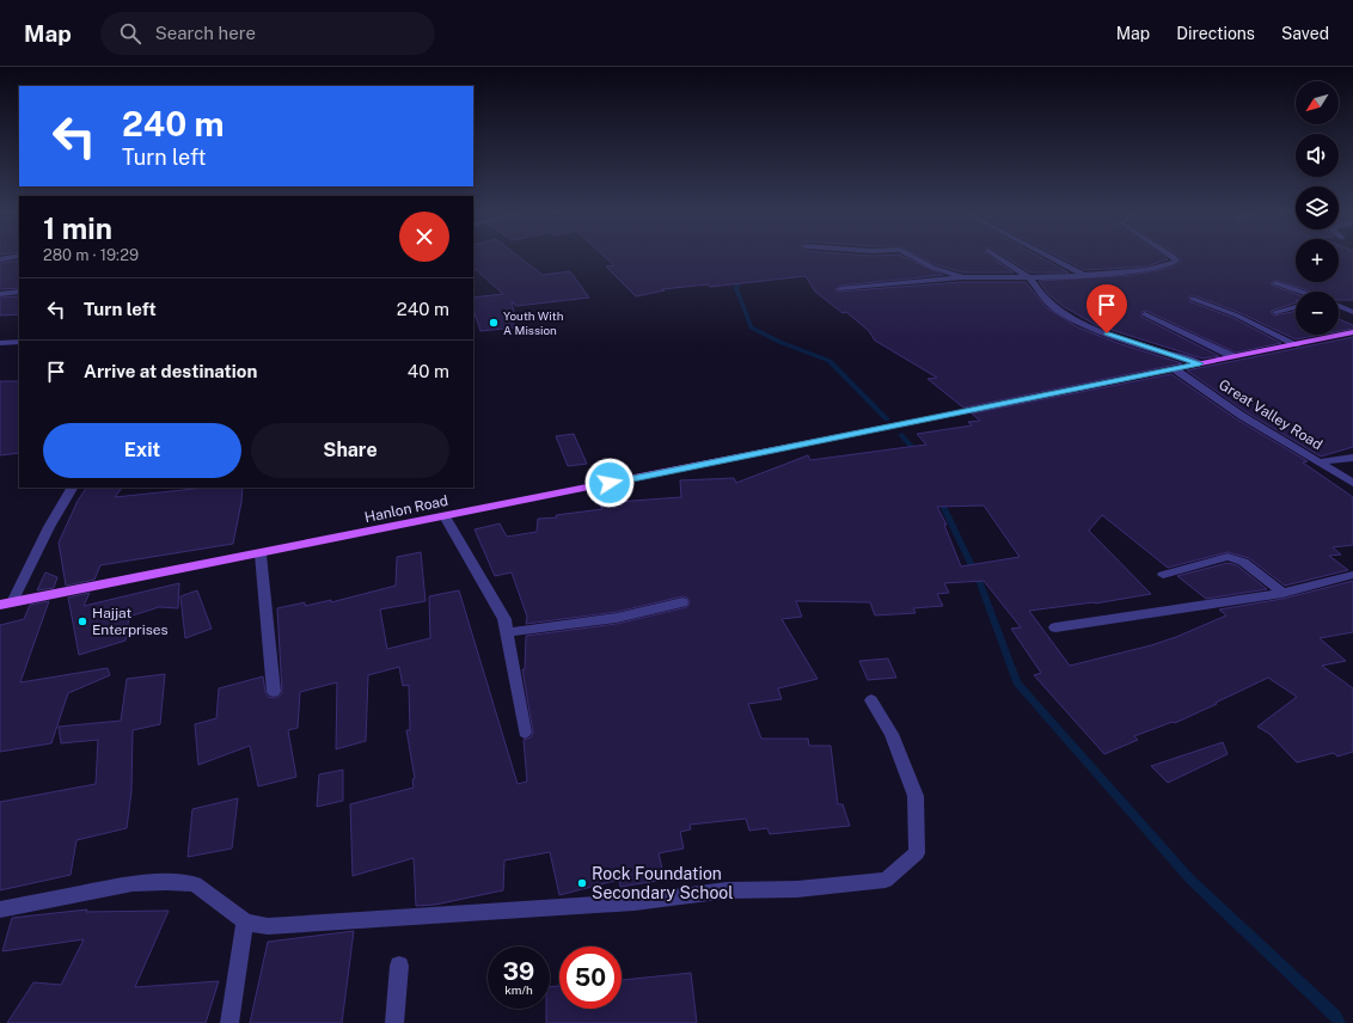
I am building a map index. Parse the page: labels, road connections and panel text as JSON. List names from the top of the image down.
{
  "streets": {
    "main road": ["Hanlon Road"],
    "street": ["Great Valley Road"]
  },
  "crossings": [
    ["Great Valley Road", "Hanlon Road"]
  ],
  "places": ["Youth With A Mission", "Hajjat Enterprises", "Rock Foundation Secondary School"],
  "north": "bottom left",
  "page": {
    "header": "Map",
    "search": "Search here",
    "nav": ["Map", "Directions", "Saved"],
    "map_buttons": ["+", "−"],
    "turn": ["240 m", "Turn left"],
    "heading": ["1 min", "280 m · 19:29"],
    "list": [
      {
        "name": "Turn left",
        "value": "240 m"
      },
      {
        "name": "Arrive at destination",
        "value": "40 m"
      }
    ],
    "buttons": ["Exit", "Share"],
    "speed": "39 km/h",
    "limit": "50"
  }
}
